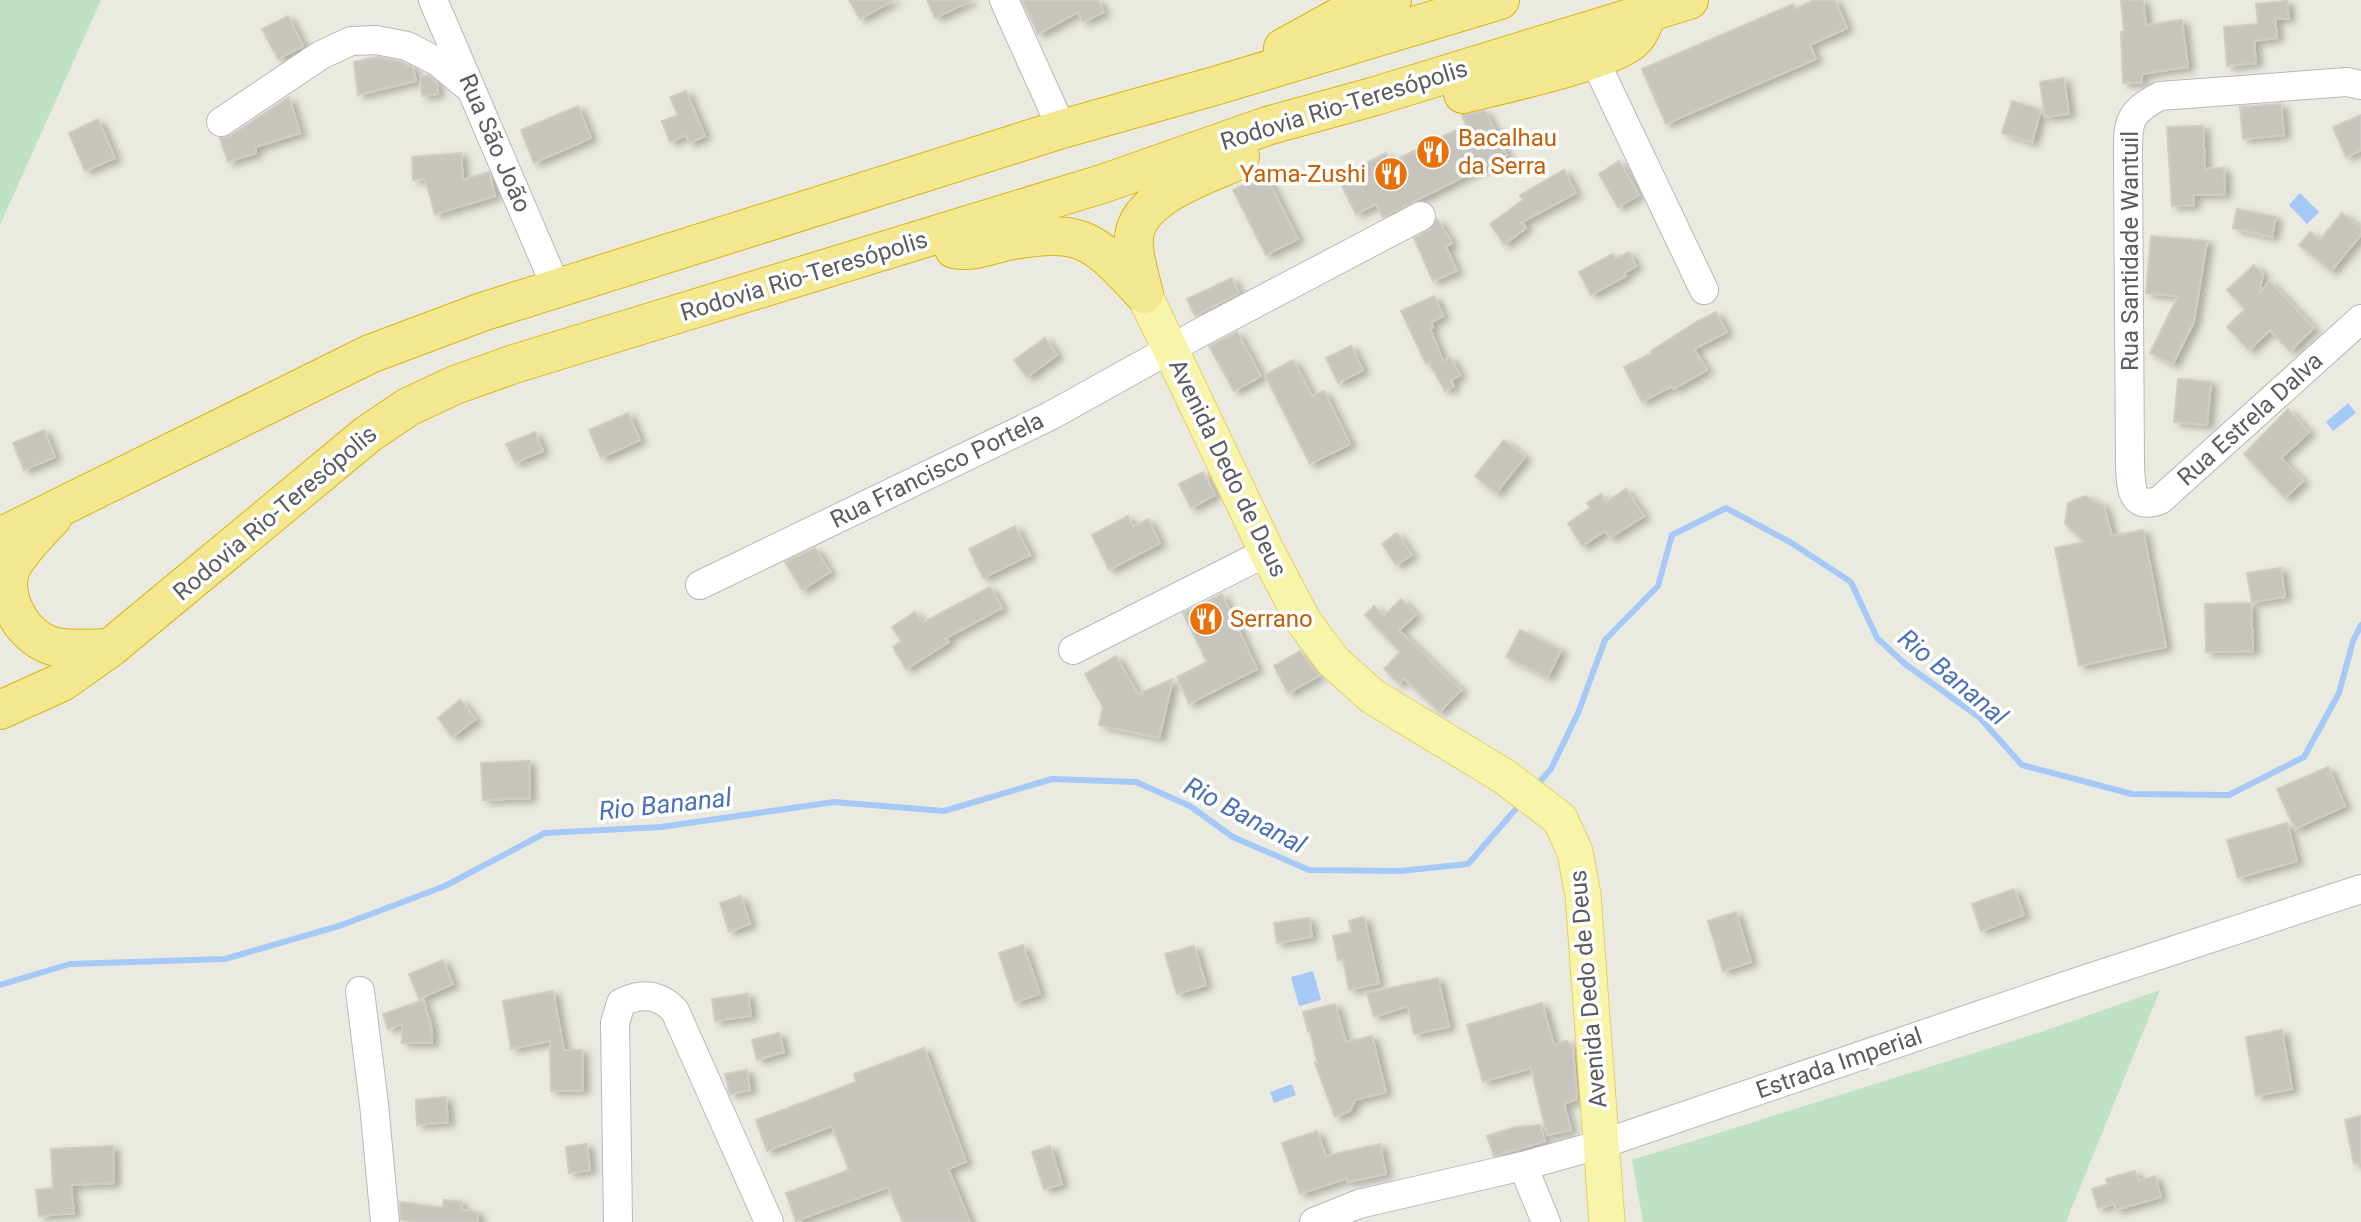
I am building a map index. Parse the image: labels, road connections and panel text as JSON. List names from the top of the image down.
{
  "streets": {
    "highway": ["Rodovia Rio-Teresópolis"],
    "main road": ["Avenida Dedo de Deus"],
    "street": [
      "Rua São João",
      "Rua Santidade Wantuil",
      "Rua Estrela Dalva",
      "Rua Francisco Portela",
      "Estrada Imperial"
    ]
  },
  "crossings": [
    ["Rua Santidade Wantuil", "Rua Estrela Dalva"],
    ["Avenida Dedo de Deus", "Rua Francisco Portela"],
    ["Avenida Dedo de Deus", "Estrada Imperial"]
  ],
  "water": ["Rio Bananal"],
  "places": {
    "restaurant": ["Bacalhau da Serra", "Yama-Zushi", "Serrano"]
  }
}
